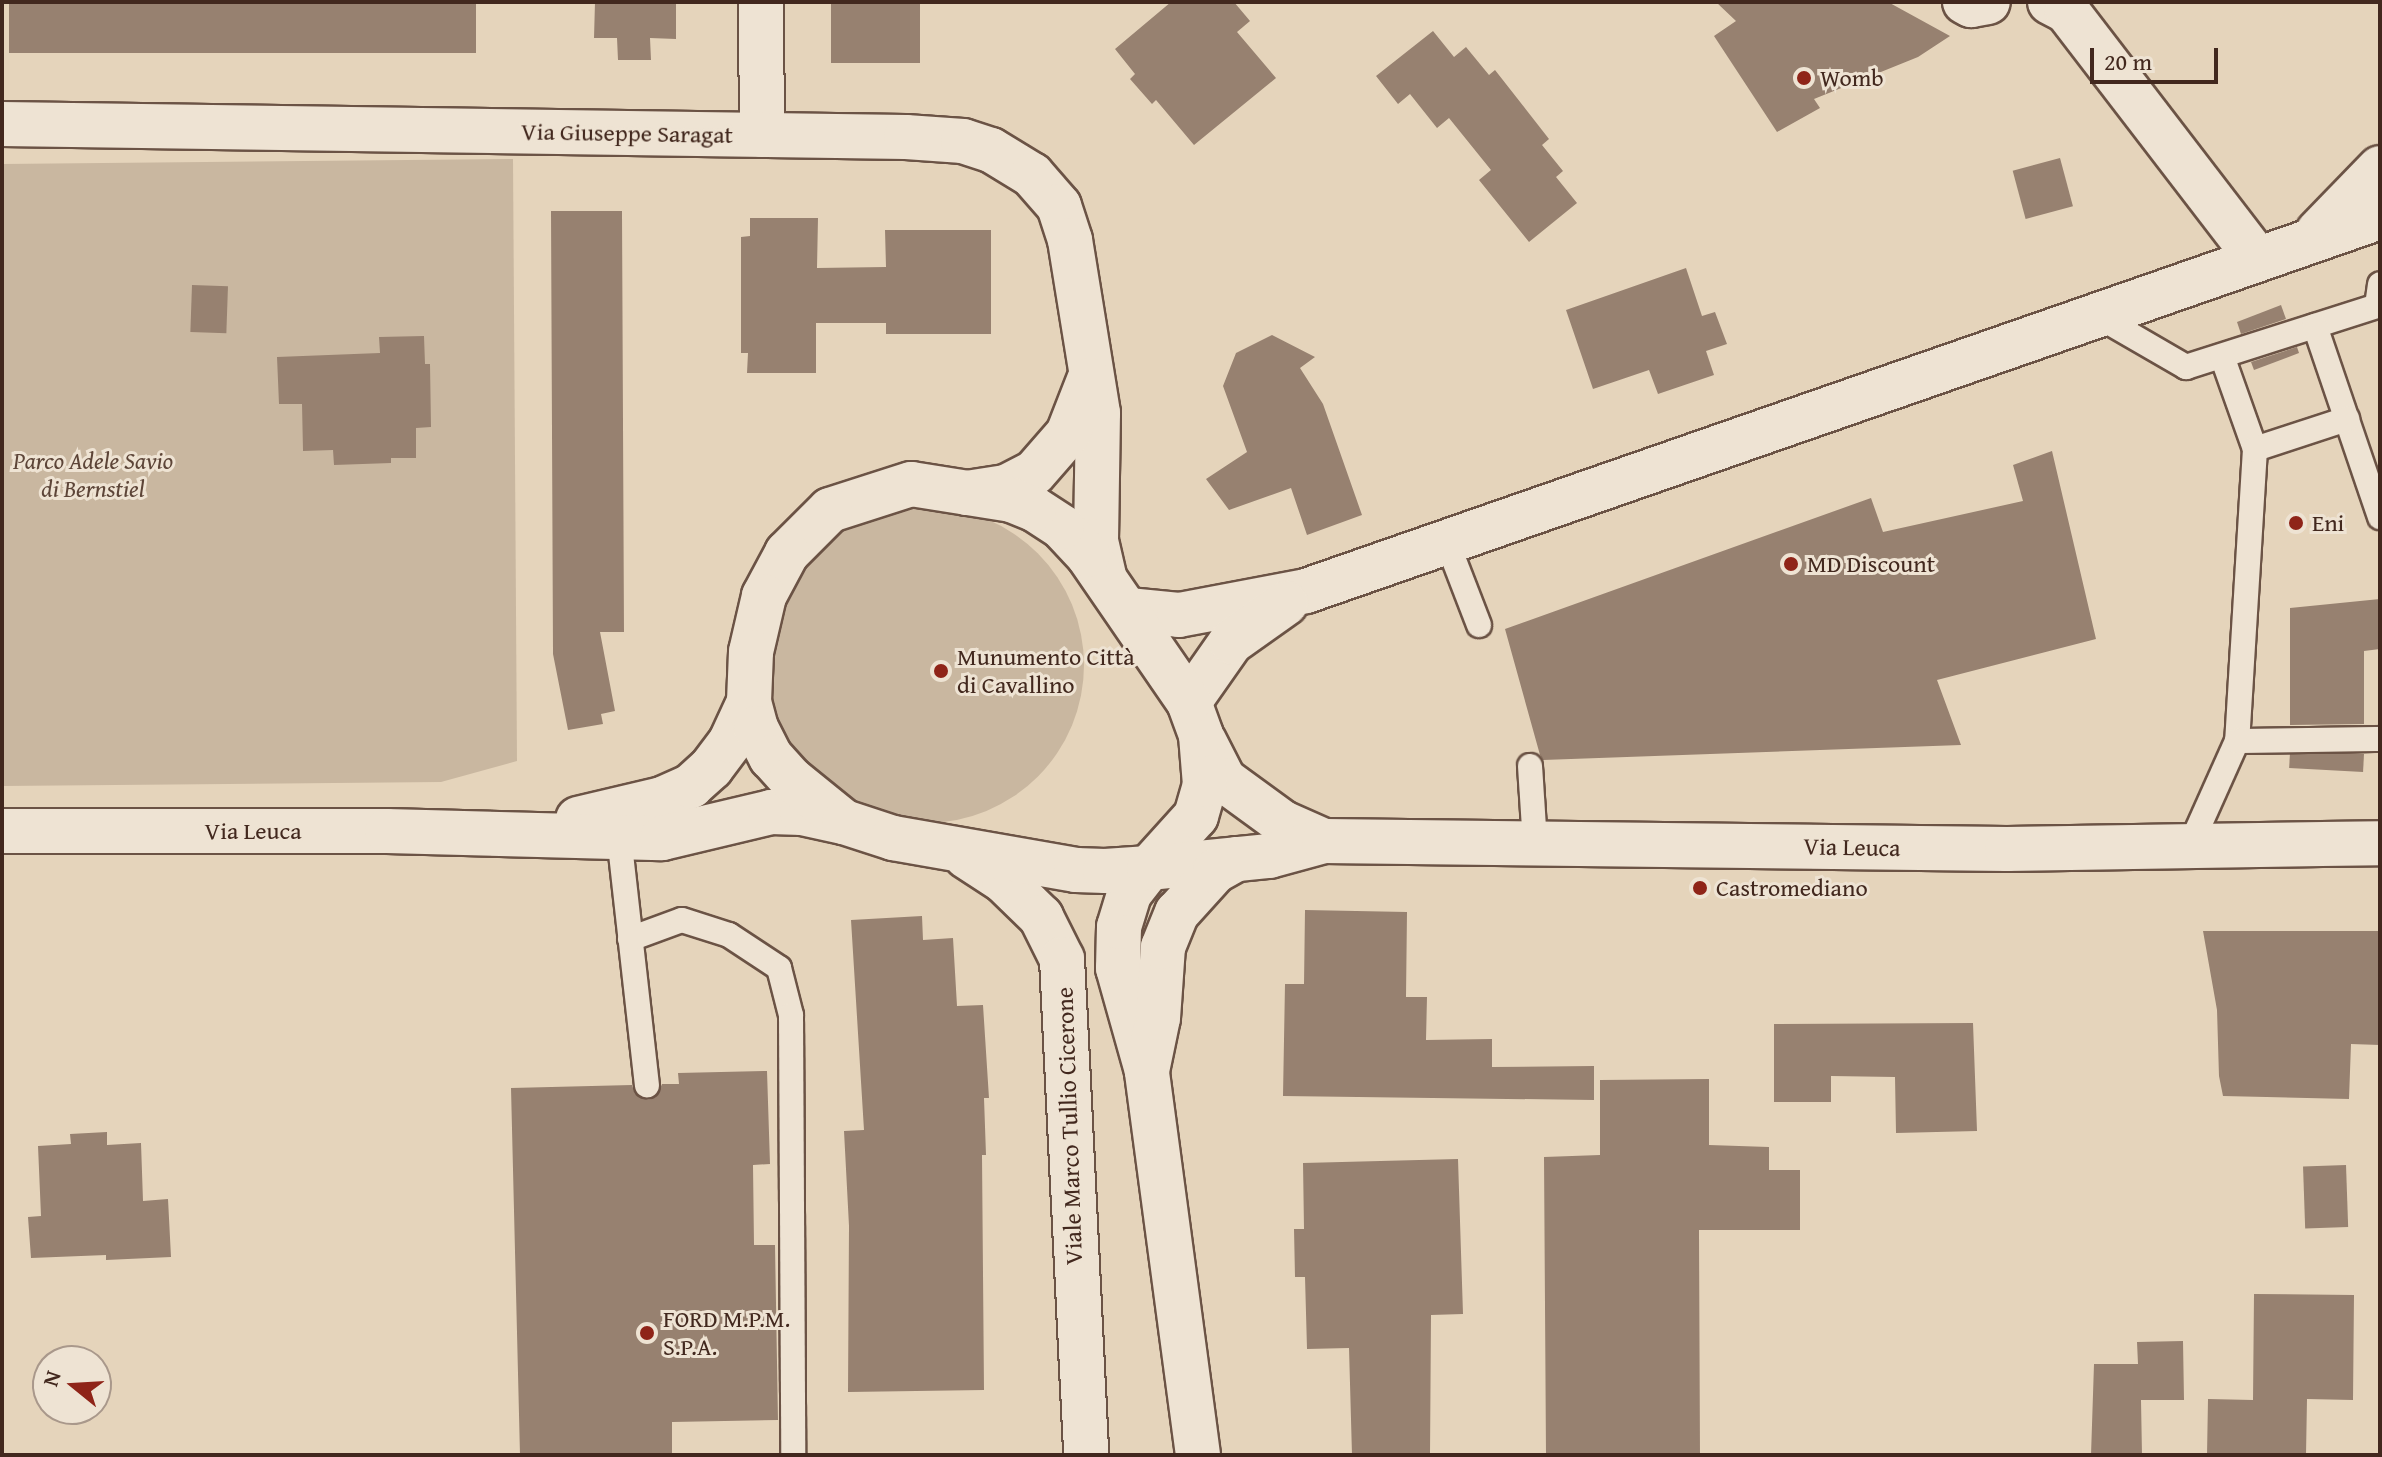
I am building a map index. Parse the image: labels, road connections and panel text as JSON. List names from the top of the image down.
{
  "streets": {
    "street": ["Via Giuseppe Saragat", "Via Leuca", "Viale Marco Tullio Cicerone"]
  },
  "crossings": [
    ["Via Giuseppe Saragat", "Via Leuca"],
    ["Via Leuca", "Viale Marco Tullio Cicerone"]
  ],
  "parks": ["Parco Adele Savio di Bernstiel"],
  "places": [
    "Womb",
    "Eni",
    "MD Discount",
    "Munumento Città di Cavallino",
    "Castromediano",
    "FORD M.P.M. S.P.A."
  ],
  "scale_bar": "20 m",
  "north": "left"
}
